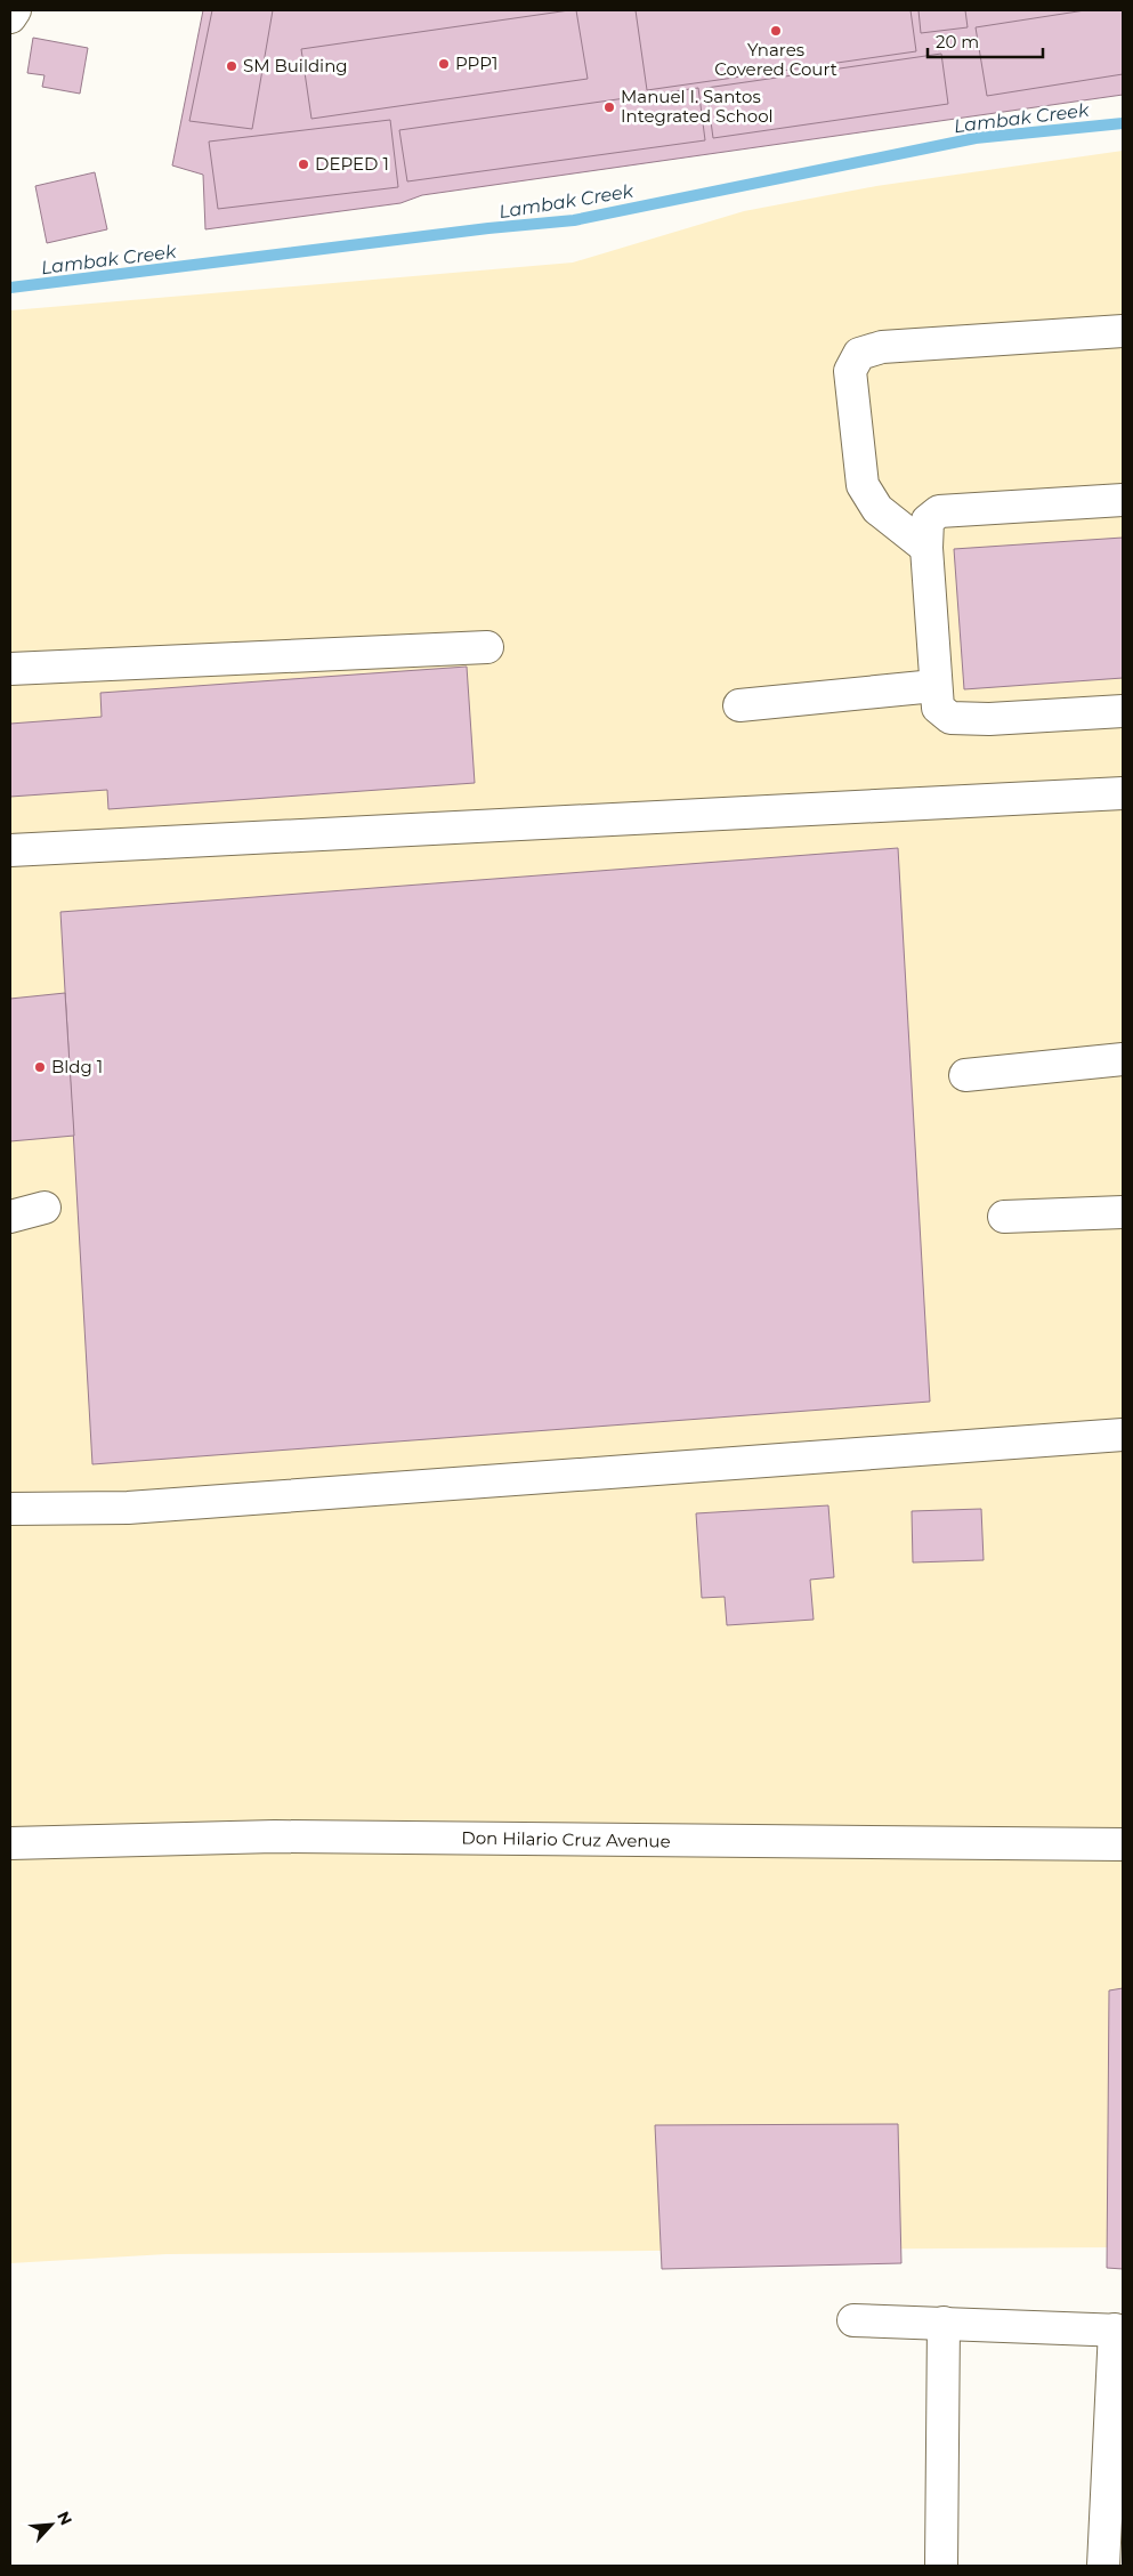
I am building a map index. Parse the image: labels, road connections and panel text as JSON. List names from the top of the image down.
{
  "streets": {
    "street": ["Don Hilario Cruz Avenue"]
  },
  "water": ["Lambak Creek"],
  "places": [
    "Ynares Covered Court",
    "PPP1",
    "SM Building",
    "Manuel I. Santos Integrated School",
    "DEPED 1",
    "Bldg 1"
  ],
  "scale_bar": "20 m",
  "north": "top right"
}
